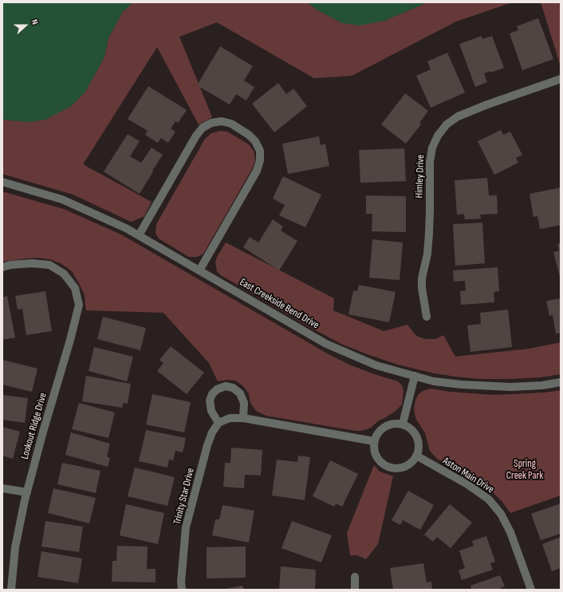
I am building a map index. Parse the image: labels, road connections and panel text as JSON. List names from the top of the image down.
{
  "streets": {
    "street": [
      "Himley Drive",
      "East Creekside Bend Drive",
      "Lookout Ridge Drive",
      "Aston Main Drive",
      "Trinity Star Drive"
    ]
  },
  "parks": ["Spring Creek Park"],
  "north": "right"
}
